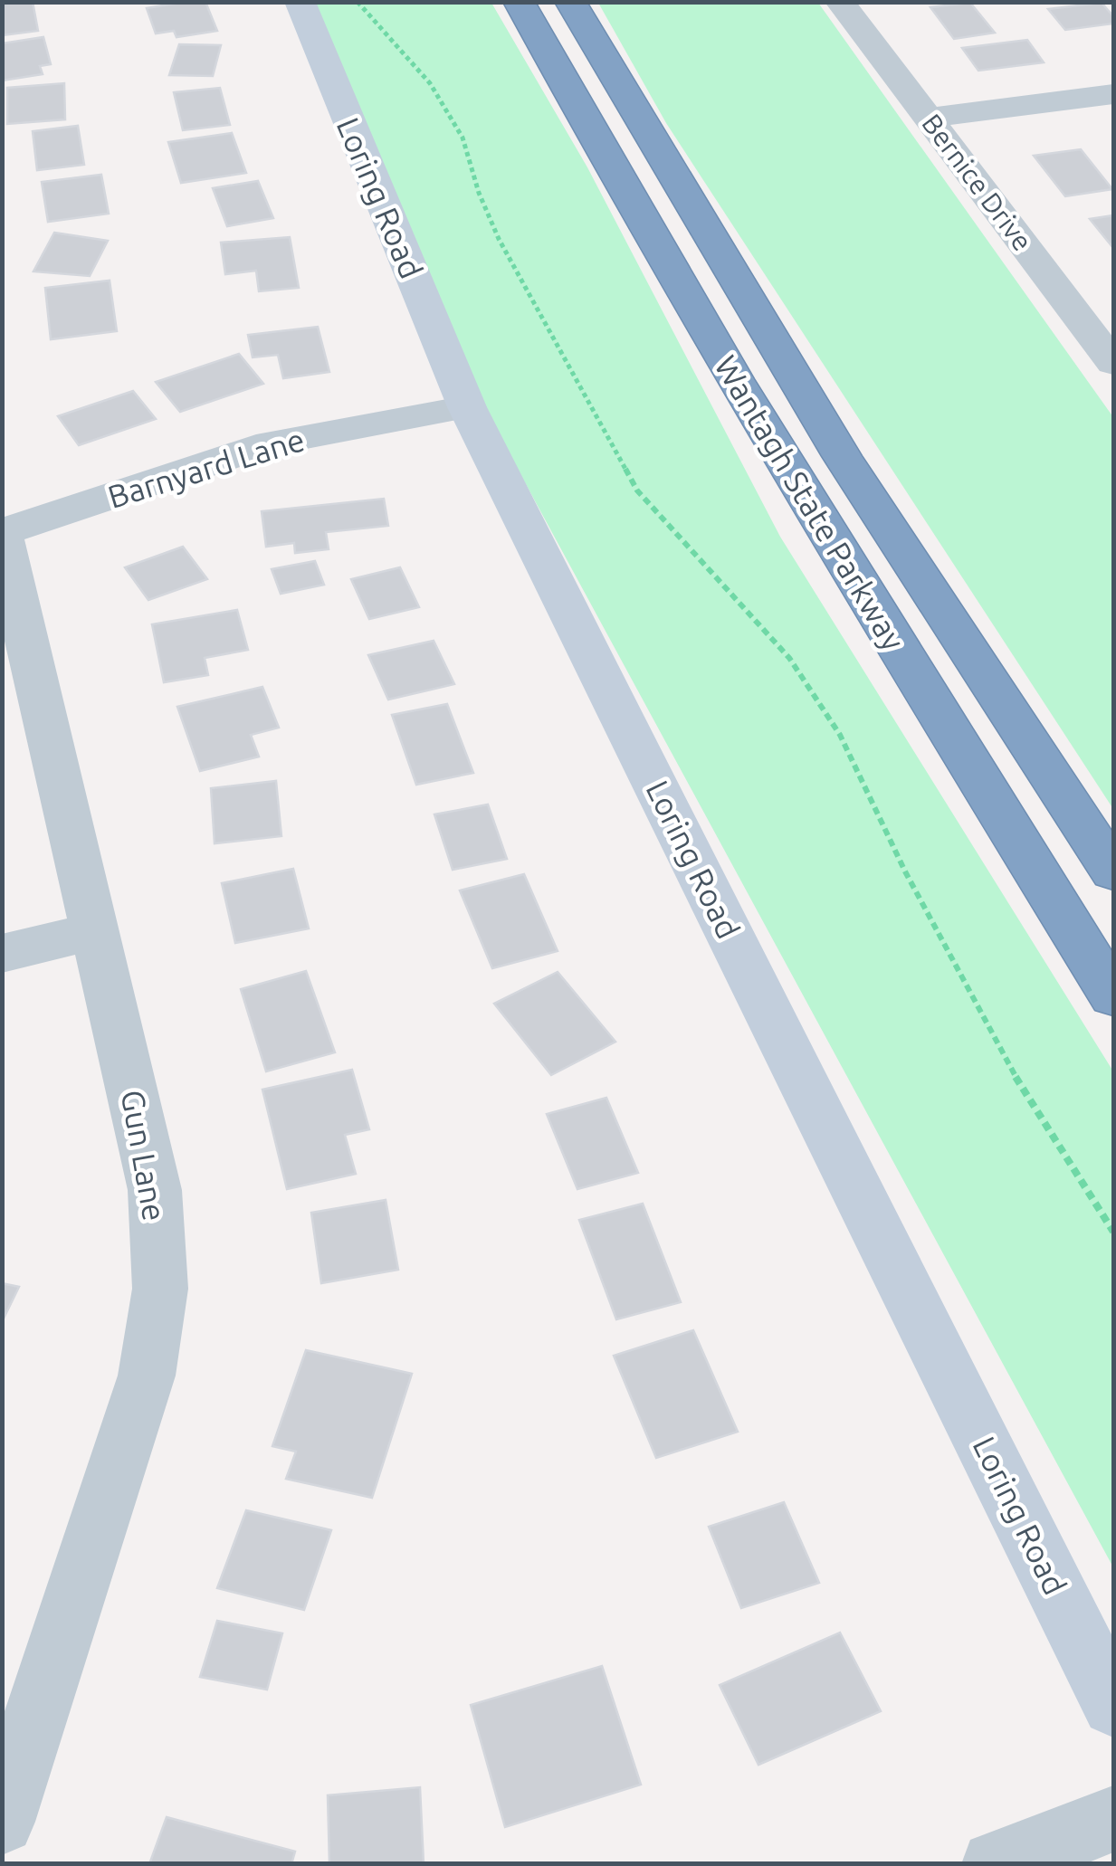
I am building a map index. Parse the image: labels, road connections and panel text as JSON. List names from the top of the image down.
{
  "streets": {
    "highway": ["Wantagh State Parkway"],
    "street": [
      "Bernice Drive",
      "Loring Road",
      "Barnyard Lane",
      "Gun Lane"
    ]
  },
  "crossings": [
    ["Loring Road", "Barnyard Lane"],
    ["Barnyard Lane", "Gun Lane"]
  ]
}
